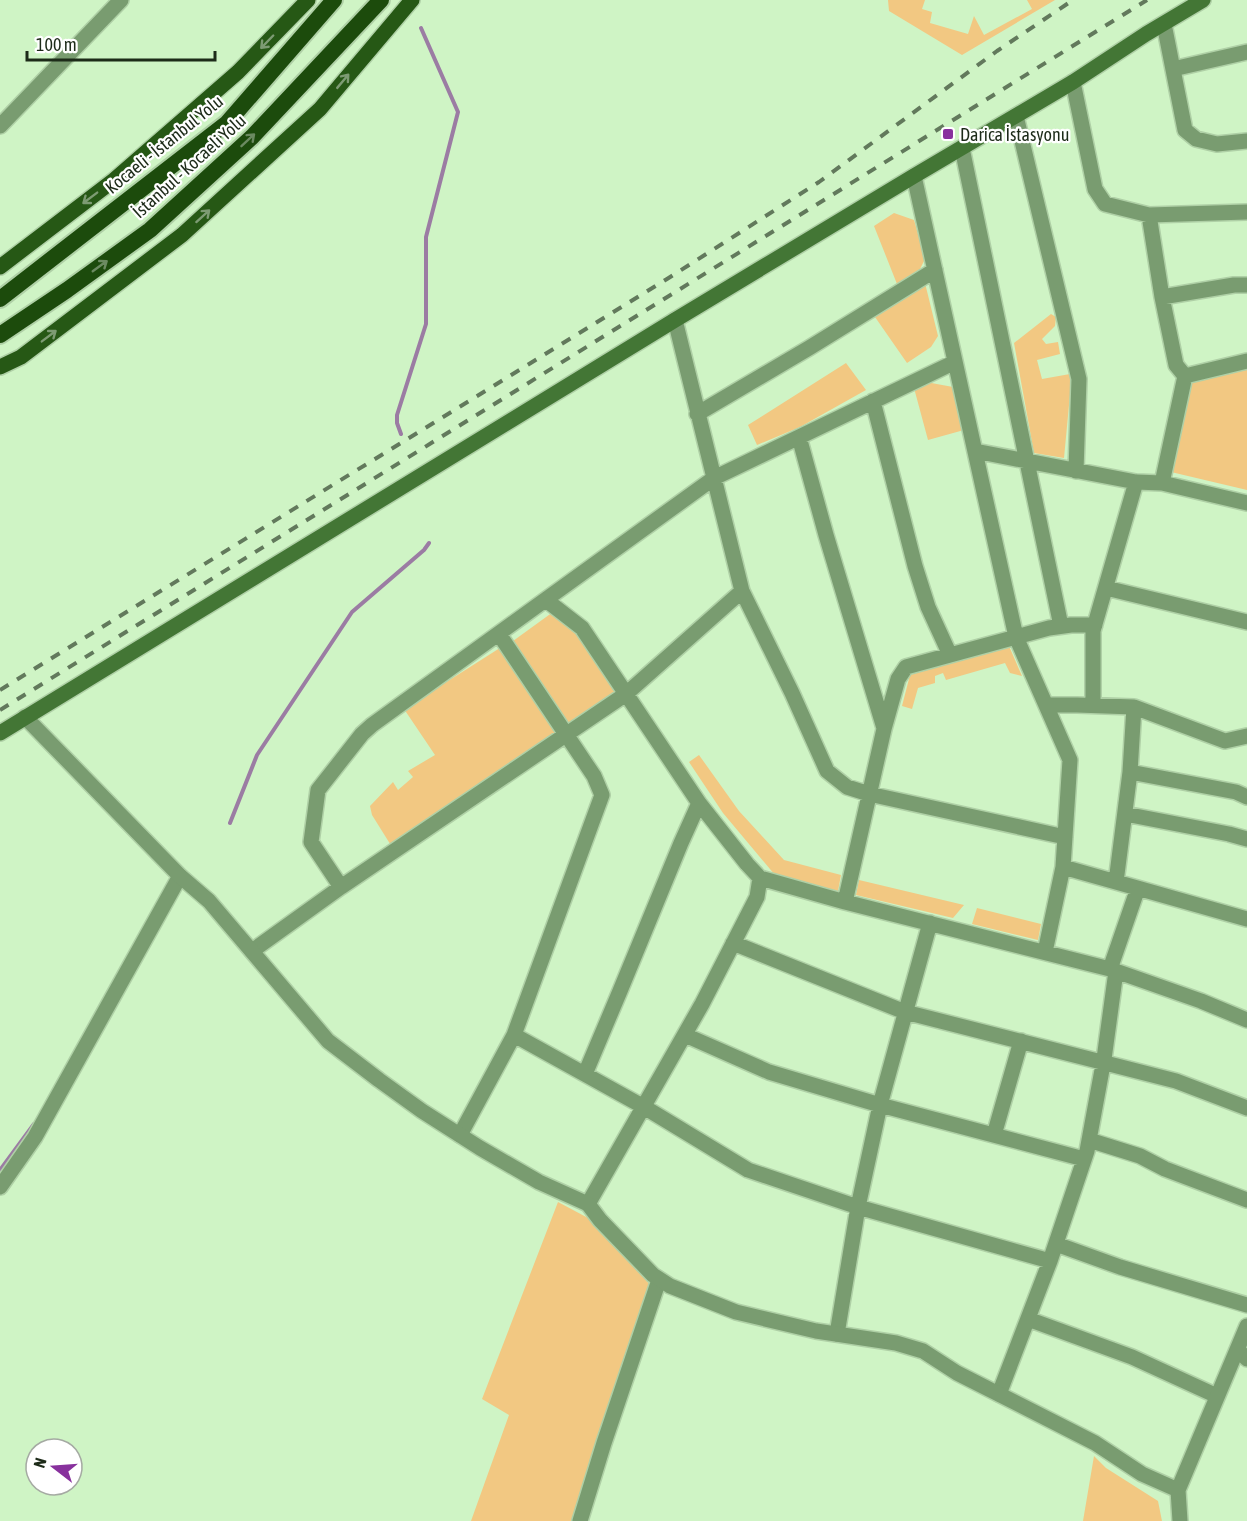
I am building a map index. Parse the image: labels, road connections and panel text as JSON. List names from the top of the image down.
{
  "streets": {
    "highway": ["Kocaeli - İstanbul Yolu", "İstanbul - Kocaeli Yolu"]
  },
  "one_way": ["İstanbul - Kocaeli Yolu"],
  "places": {
    "transit": ["Darica İstasyonu"]
  },
  "scale_bar": "100 m",
  "north": "left"
}
